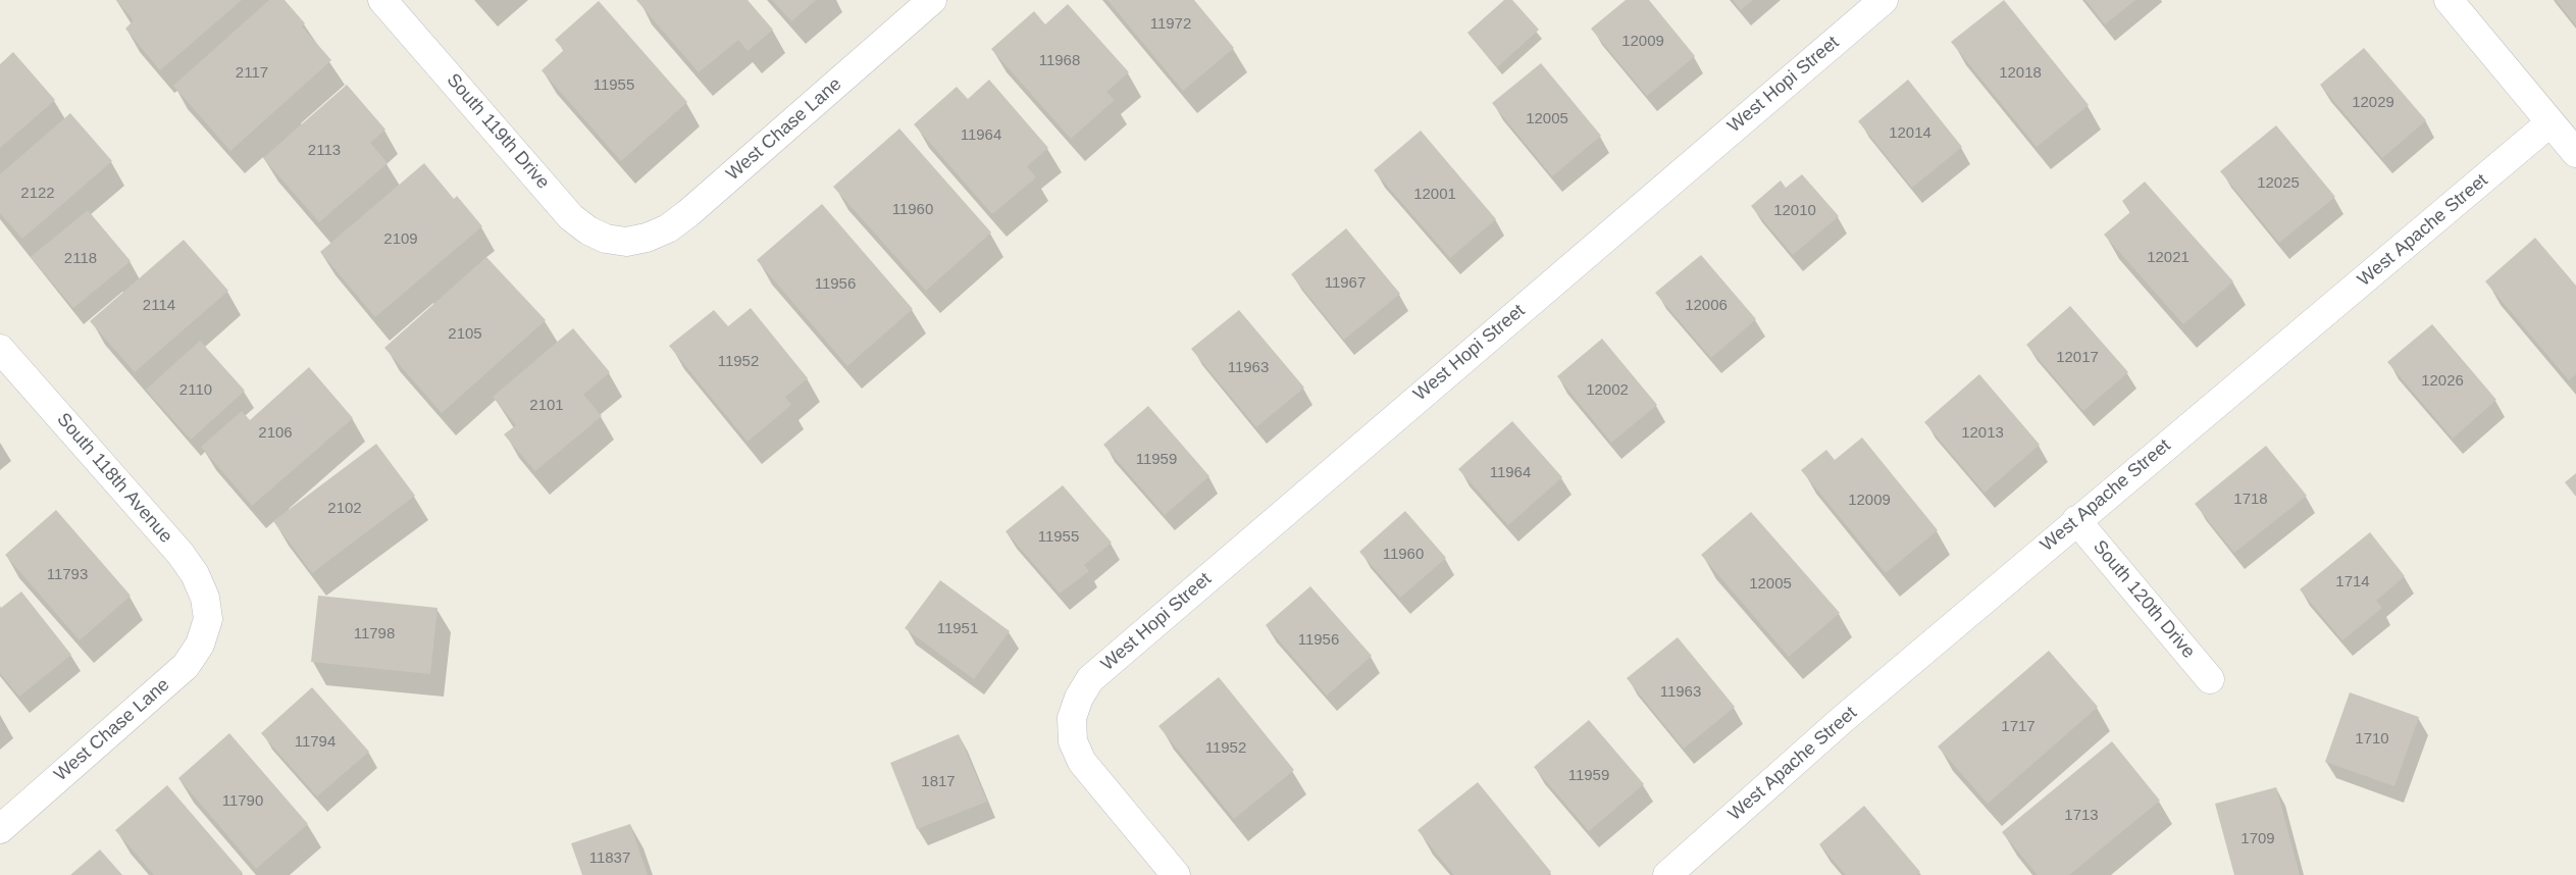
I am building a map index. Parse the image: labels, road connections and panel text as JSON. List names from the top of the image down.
{
  "streets": {
    "street": [
      "West Hopi Street",
      "West Chase Lane",
      "South 119th Drive",
      "West Apache Street",
      "South 118th Avenue",
      "South 120th Drive"
    ]
  },
  "crossings": [
    ["West Chase Lane", "South 119th Drive"],
    ["West Chase Lane", "South 118th Avenue"],
    ["West Apache Street", "South 120th Drive"]
  ],
  "house_numbers": [
    "11972",
    "12009",
    "11968",
    "2117",
    "12018",
    "11955",
    "12029",
    "12005",
    "12014",
    "11964",
    "2113",
    "12025",
    "2122",
    "12001",
    "11960",
    "12010",
    "2109",
    "12021",
    "2118",
    "11967",
    "11956",
    "2114",
    "12006",
    "2105",
    "12017",
    "11952",
    "11963",
    "12026",
    "2110",
    "12002",
    "2101",
    "2106",
    "12013",
    "11959",
    "11964",
    "1718",
    "12009",
    "2102",
    "11955",
    "11960",
    "11793",
    "1714",
    "12005",
    "11951",
    "11798",
    "11956",
    "11963",
    "1717",
    "1710",
    "11794",
    "11952",
    "11959",
    "1817",
    "11790",
    "1713",
    "1709",
    "11837"
  ]
}
